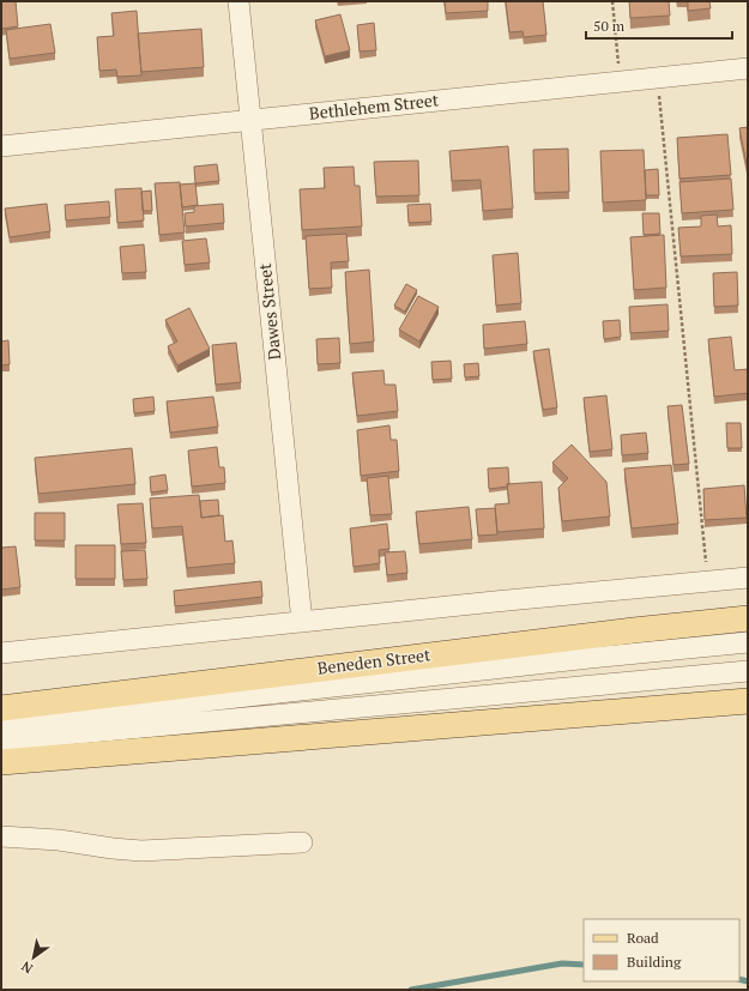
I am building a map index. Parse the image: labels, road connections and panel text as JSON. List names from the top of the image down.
{
  "streets": {
    "main road": ["Beneden Street"],
    "street": ["Bethlehem Street", "Dawes Street"]
  },
  "crossings": [
    ["Bethlehem Street", "Dawes Street"]
  ],
  "legend": ["Road", "Building"],
  "scale_bar": "50 m",
  "north": "bottom left"
}
